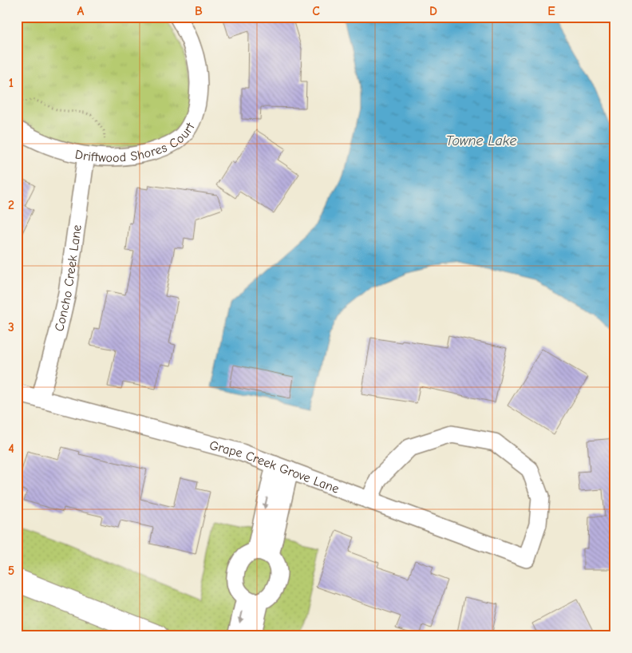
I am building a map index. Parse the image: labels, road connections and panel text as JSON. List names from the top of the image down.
{
  "streets": {
    "street": ["Driftwood Shores Court", "Concho Creek Lane", "Grape Creek Grove Lane"]
  },
  "crossings": [
    ["Driftwood Shores Court", "Concho Creek Lane"],
    ["Concho Creek Lane", "Grape Creek Grove Lane"]
  ],
  "water": ["Towne Lake"],
  "grid": {
    "columns": [
      "A",
      "B",
      "C",
      "D",
      "E"
    ],
    "rows": [
      "1",
      "2",
      "3",
      "4",
      "5"
    ]
  }
}
